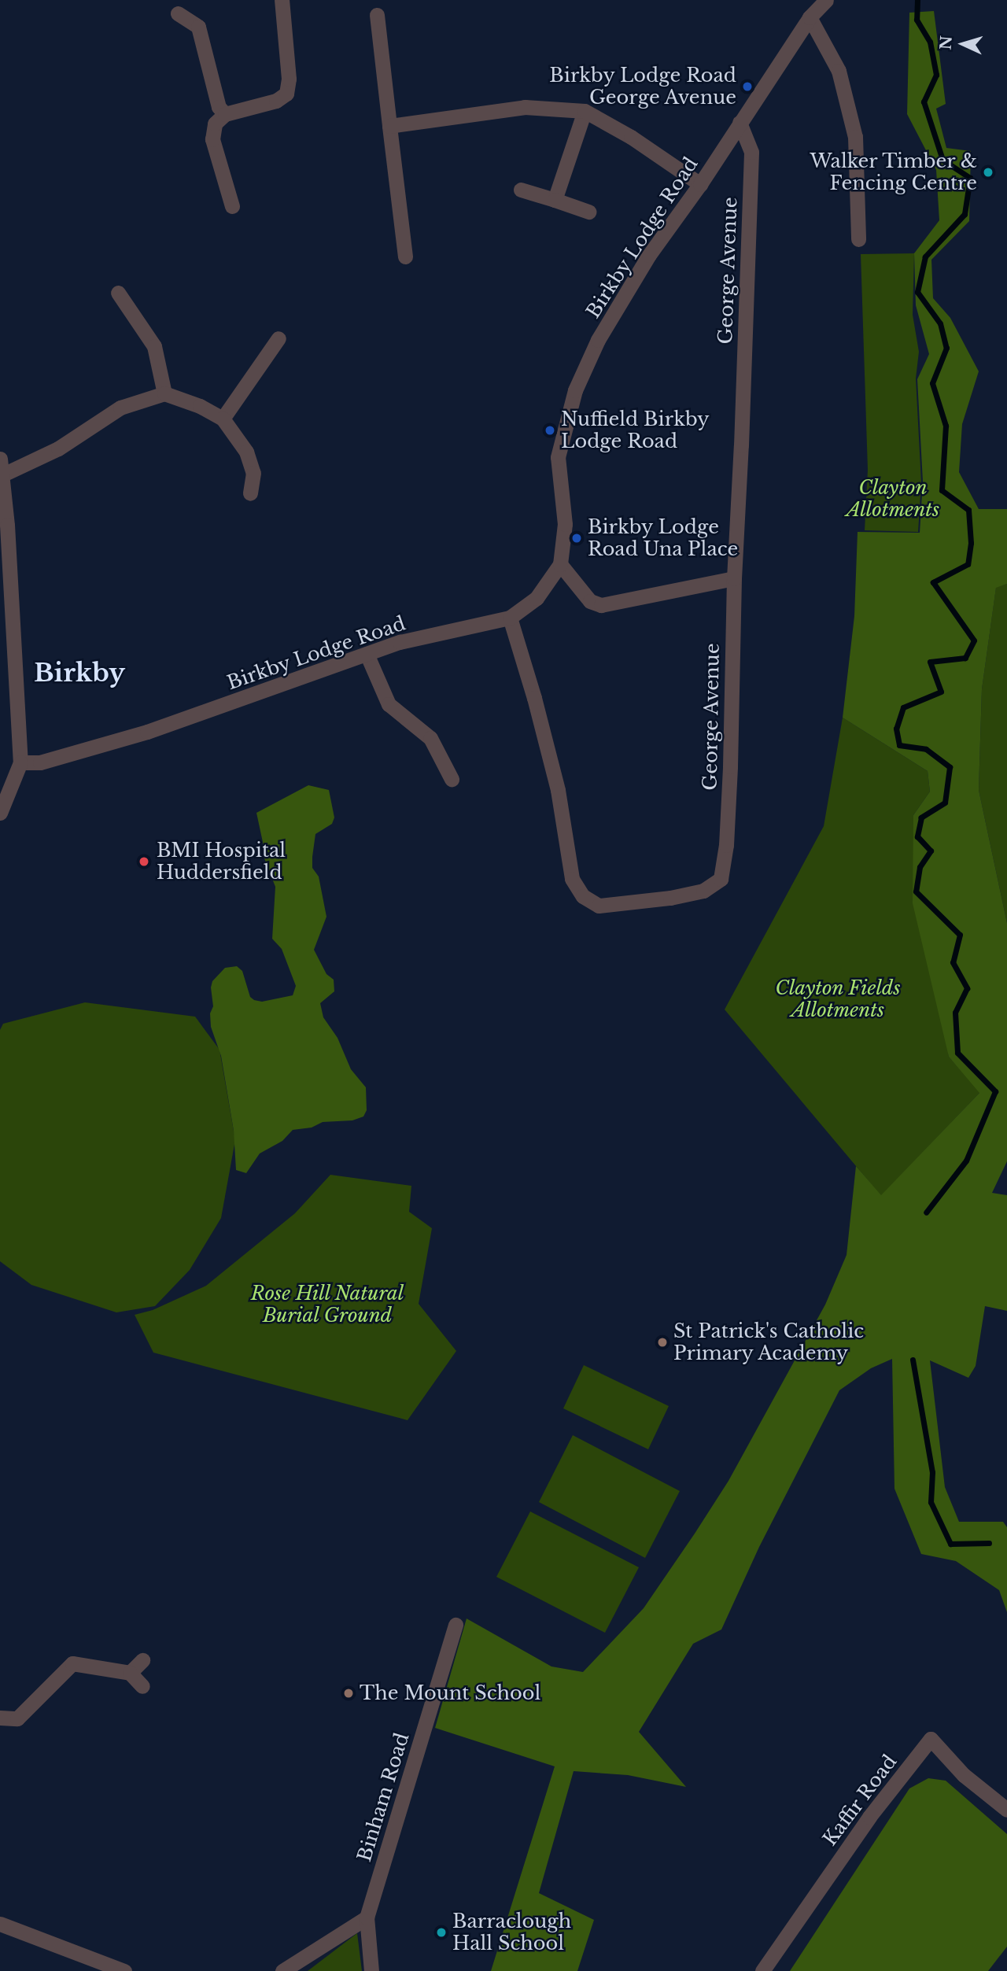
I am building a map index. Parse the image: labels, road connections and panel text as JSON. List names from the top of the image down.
{
  "streets": {
    "street": [
      "Birkby Lodge Road",
      "George Avenue",
      "Binham Road",
      "Kaffir Road"
    ]
  },
  "crossings": [
    ["Birkby Lodge Road", "George Avenue"]
  ],
  "districts": ["Birkby"],
  "parks": ["Clayton Allotments", "Clayton Fields Allotments", "Rose Hill Natural Burial Ground"],
  "places": [
    "Birkby Lodge Road George Avenue",
    "Walker Timber & Fencing Centre",
    "Nuffield Birkby Lodge Road",
    "Birkby Lodge Road Una Place",
    "BMI Hospital Huddersfield",
    "St Patrick's Catholic Primary Academy",
    "The Mount School",
    "Barraclough Hall School"
  ],
  "north": "left"
}
